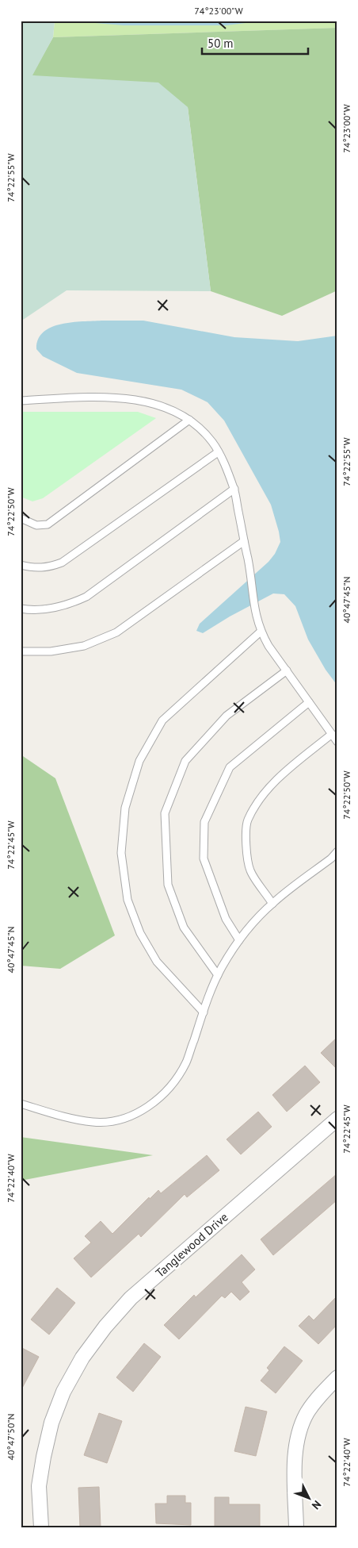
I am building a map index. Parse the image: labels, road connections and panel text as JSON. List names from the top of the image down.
{
  "streets": {
    "street": ["Tanglewood Drive"]
  },
  "scale_bar": "50 m",
  "north": "bottom right",
  "coordinates": [
    "74°23'00\"W",
    "74°22'55\"W",
    "74°22'50\"W",
    "40°47'45\"N",
    "74°22'45\"W",
    "74°22'40\"W",
    "40°47'50\"N"
  ]
}
